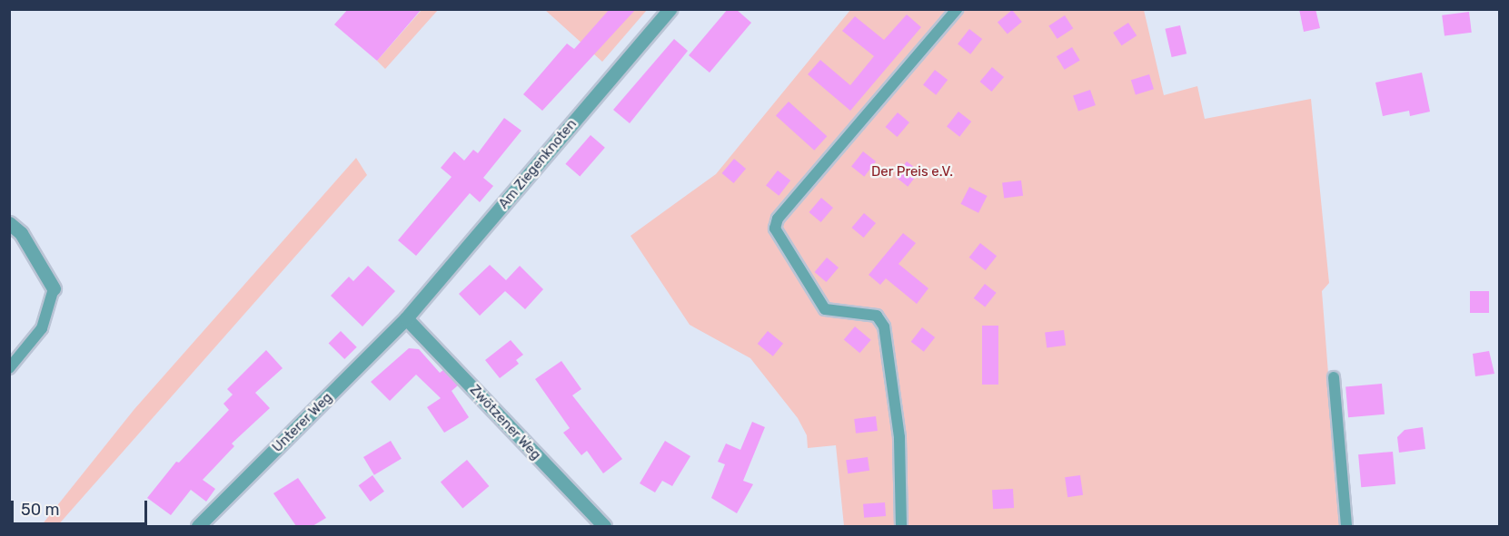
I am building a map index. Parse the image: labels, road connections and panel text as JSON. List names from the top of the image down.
{
  "streets": {
    "street": ["Am Ziegenknoten", "Unterer Weg", "Zwötzener Weg"]
  },
  "crossings": [
    ["Am Ziegenknoten", "Unterer Weg"],
    ["Am Ziegenknoten", "Zwötzener Weg"],
    ["Unterer Weg", "Zwötzener Weg"]
  ],
  "parks": ["Der Preis e.V."],
  "scale_bar": "50 m"
}
